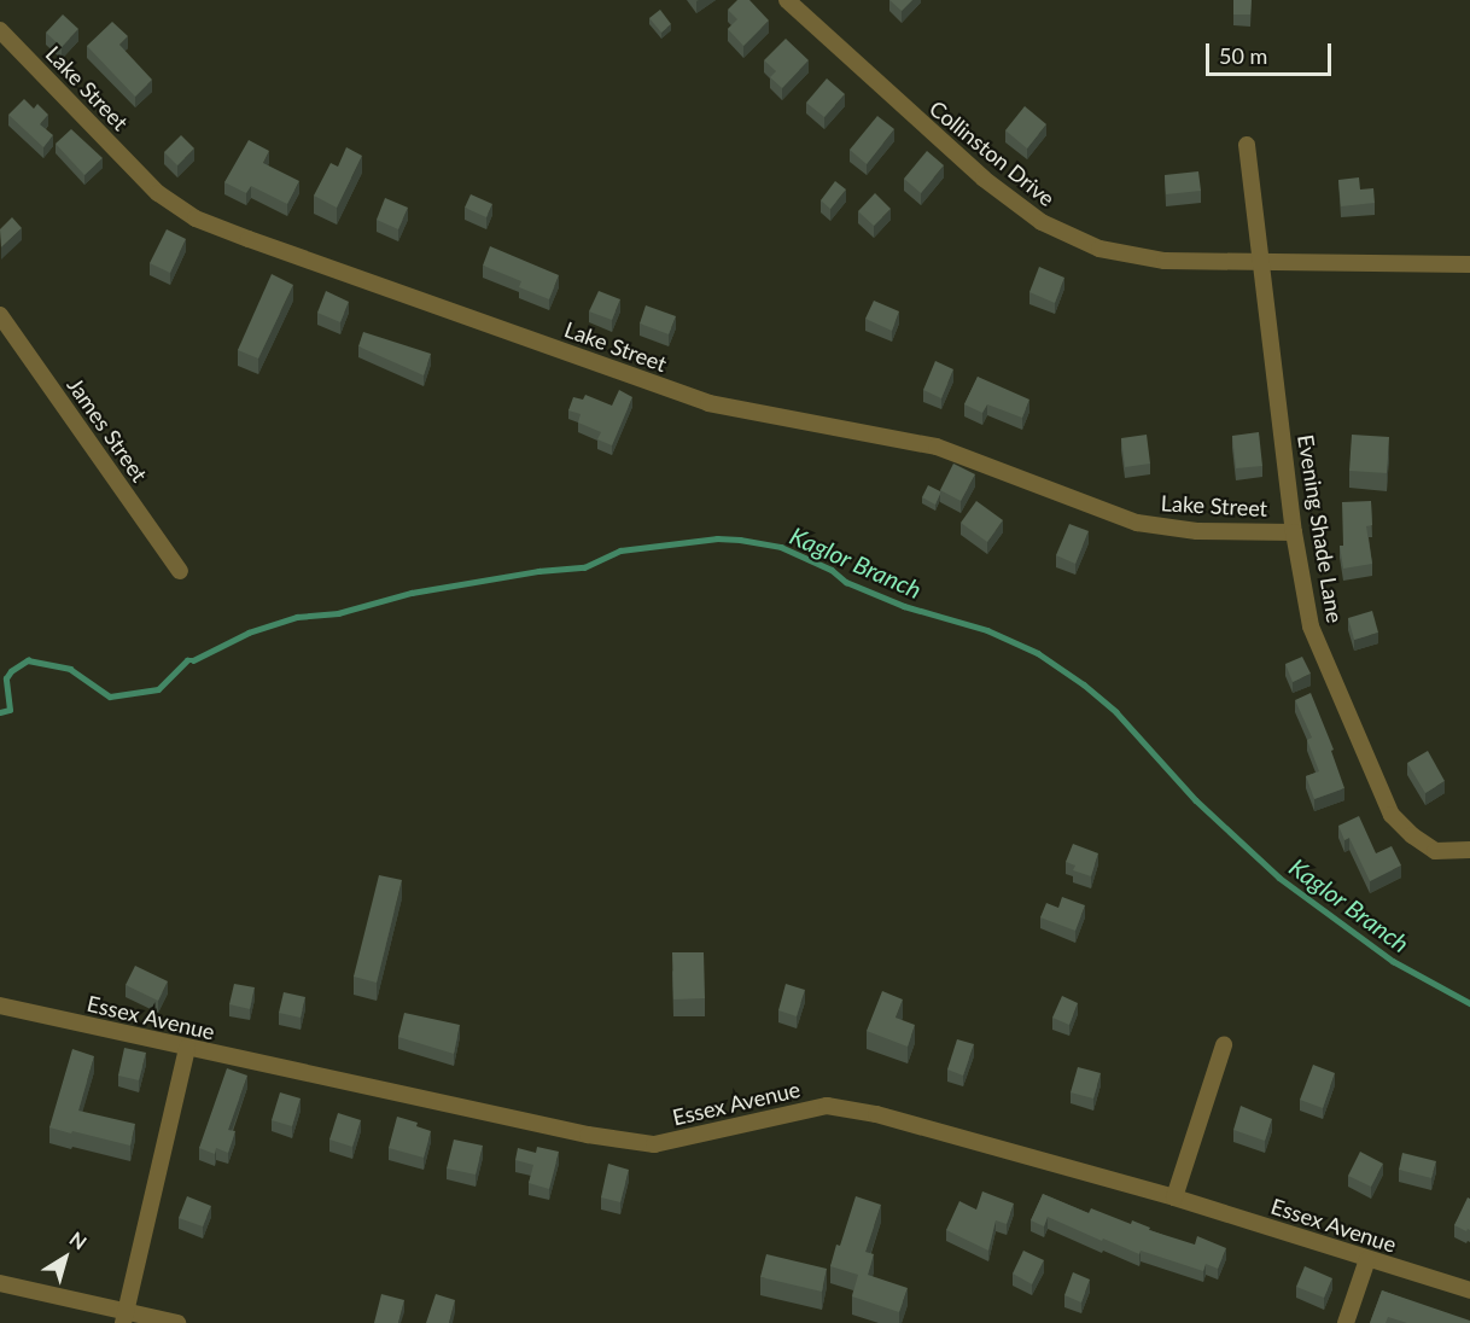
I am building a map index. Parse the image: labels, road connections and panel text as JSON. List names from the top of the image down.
{
  "streets": {
    "street": [
      "Lake Street",
      "Collinston Drive",
      "James Street",
      "Evening Shade Lane",
      "Essex Avenue"
    ]
  },
  "crossings": [
    ["Lake Street", "Evening Shade Lane"],
    ["Collinston Drive", "Evening Shade Lane"]
  ],
  "water": ["Kaglor Branch"],
  "scale_bar": "50 m",
  "north": "top right"
}
